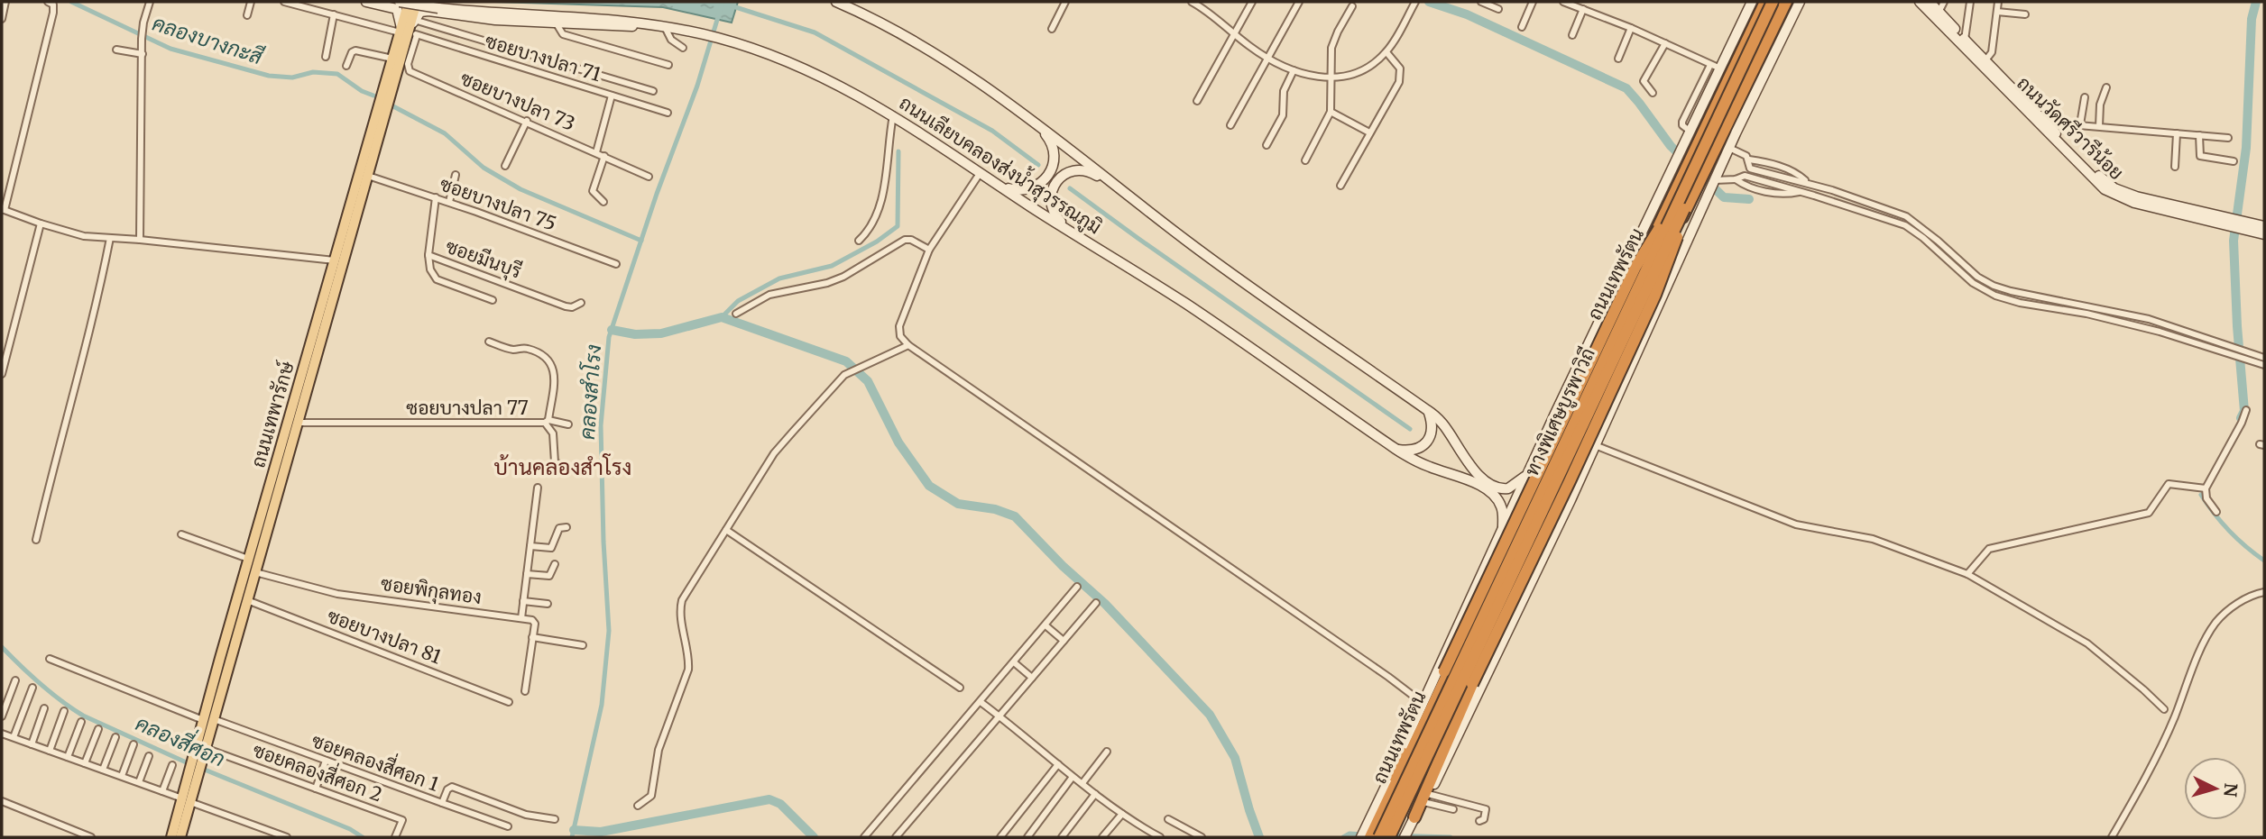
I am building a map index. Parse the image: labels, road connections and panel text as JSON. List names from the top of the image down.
{
  "streets": {
    "highway": ["ถนนเทพรัตน", "ทางพิเศษบูรพาวิถี"],
    "main road": ["ถนนวัดศรีวารีน้อย", "ถนนเลียบคลองส่งน้ำสุวรรณภูมิ", "ถนนเทพารักษ์"],
    "street": [
      "ซอยบางปลา 71",
      "ซอยบางปลา 73",
      "ซอยบางปลา 75",
      "ซอยมีนบุรี",
      "ซอยบางปลา 77",
      "ซอยพิกุลทอง",
      "ซอยบางปลา 81",
      "ซอยคลองสี่ศอก 1",
      "ซอยคลองสี่ศอก 2"
    ]
  },
  "crossings": [
    ["ซอยบางปลา 71", "ซอยบางปลา 73"],
    ["ซอยบางปลา 71", "ถนนเลียบคลองส่งน้ำสุวรรณภูมิ"],
    ["ซอยบางปลา 71", "ถนนเทพารักษ์"],
    ["ซอยบางปลา 73", "ถนนเลียบคลองส่งน้ำสุวรรณภูมิ"],
    ["ซอยบางปลา 73", "ถนนเทพารักษ์"],
    ["ถนนเลียบคลองส่งน้ำสุวรรณภูมิ", "ถนนเทพรัตน"],
    ["ถนนเลียบคลองส่งน้ำสุวรรณภูมิ", "ถนนเทพารักษ์"],
    ["ซอยบางปลา 75", "ซอยมีนบุรี"],
    ["ซอยบางปลา 75", "ถนนเทพารักษ์"],
    ["ถนนเทพรัตน", "ทางพิเศษบูรพาวิถี"],
    ["ซอยบางปลา 77", "ถนนเทพารักษ์"],
    ["ถนนเทพารักษ์", "ซอยพิกุลทอง"],
    ["ถนนเทพารักษ์", "ซอยบางปลา 81"],
    ["ถนนเทพารักษ์", "ซอยคลองสี่ศอก 1"],
    ["ถนนเทพารักษ์", "ซอยคลองสี่ศอก 2"]
  ],
  "districts": ["บ้านคลองสำโรง"],
  "water": ["คลองบางกะสี", "คลองสำโรง", "คลองสี่ศอก"],
  "north": "right"
}
